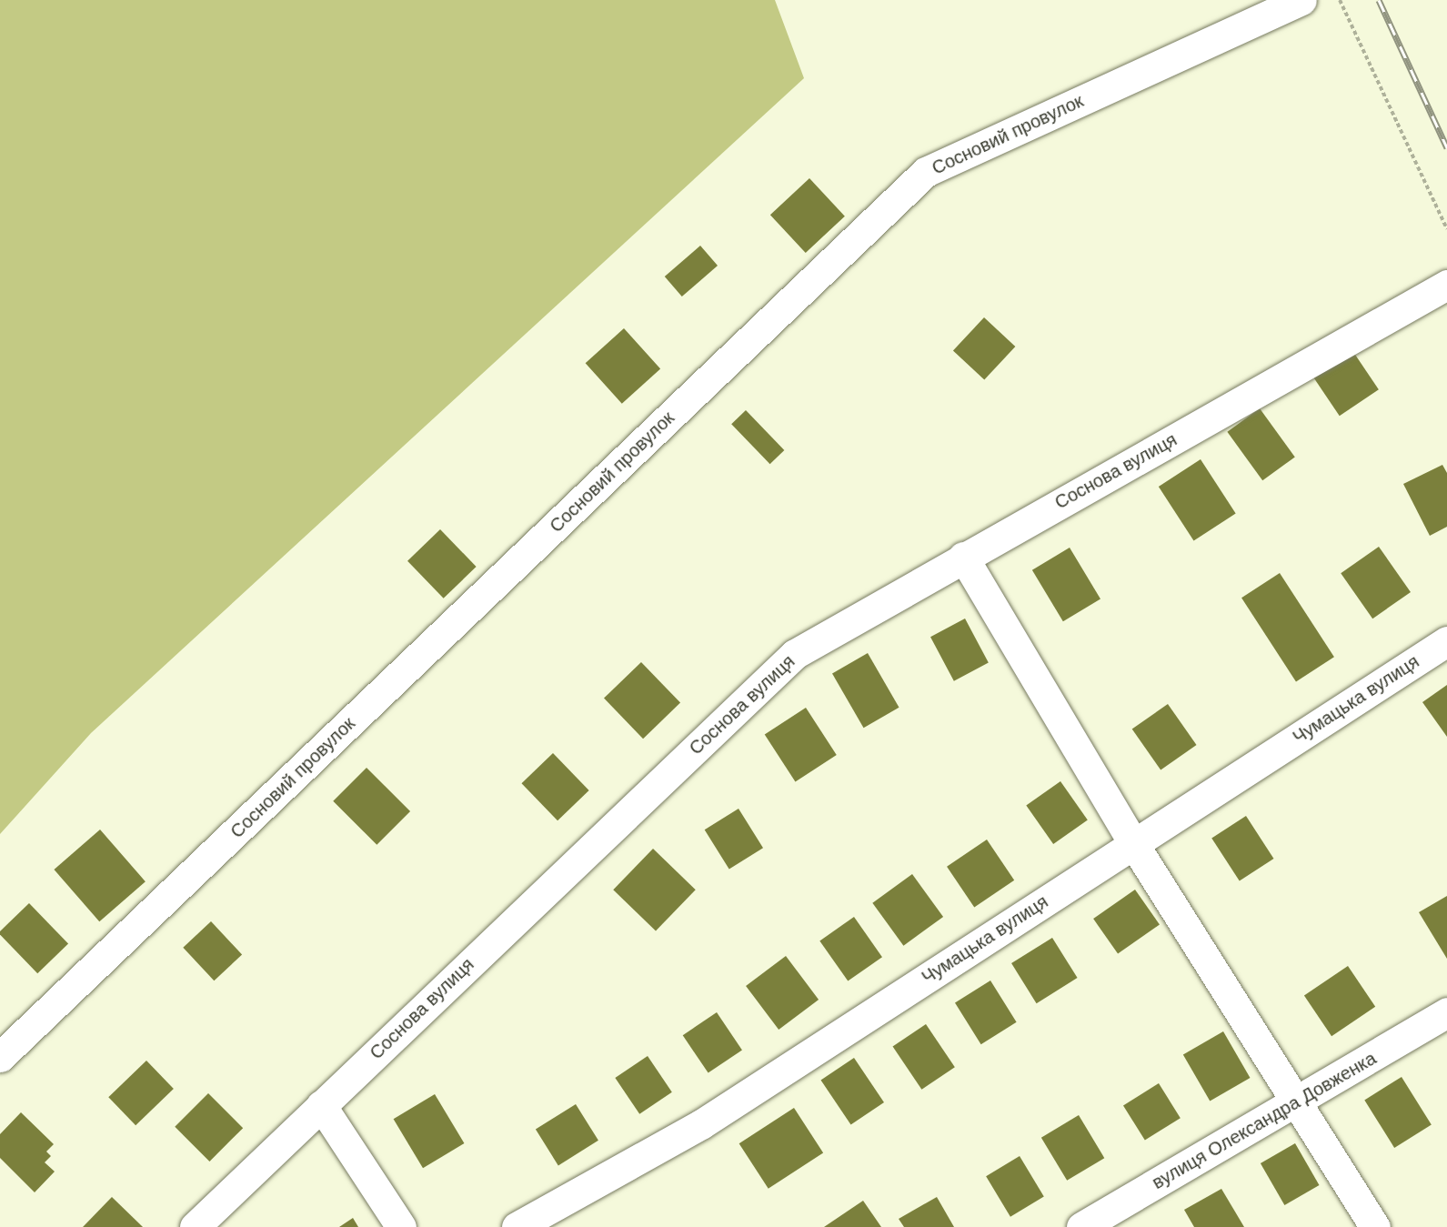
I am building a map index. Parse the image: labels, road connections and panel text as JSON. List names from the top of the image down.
{
  "streets": {
    "street": [
      "Сосновий провулок",
      "Соснова вулиця",
      "Чумацька вулиця",
      "вулиця Олександра Довженка"
    ]
  }
}
